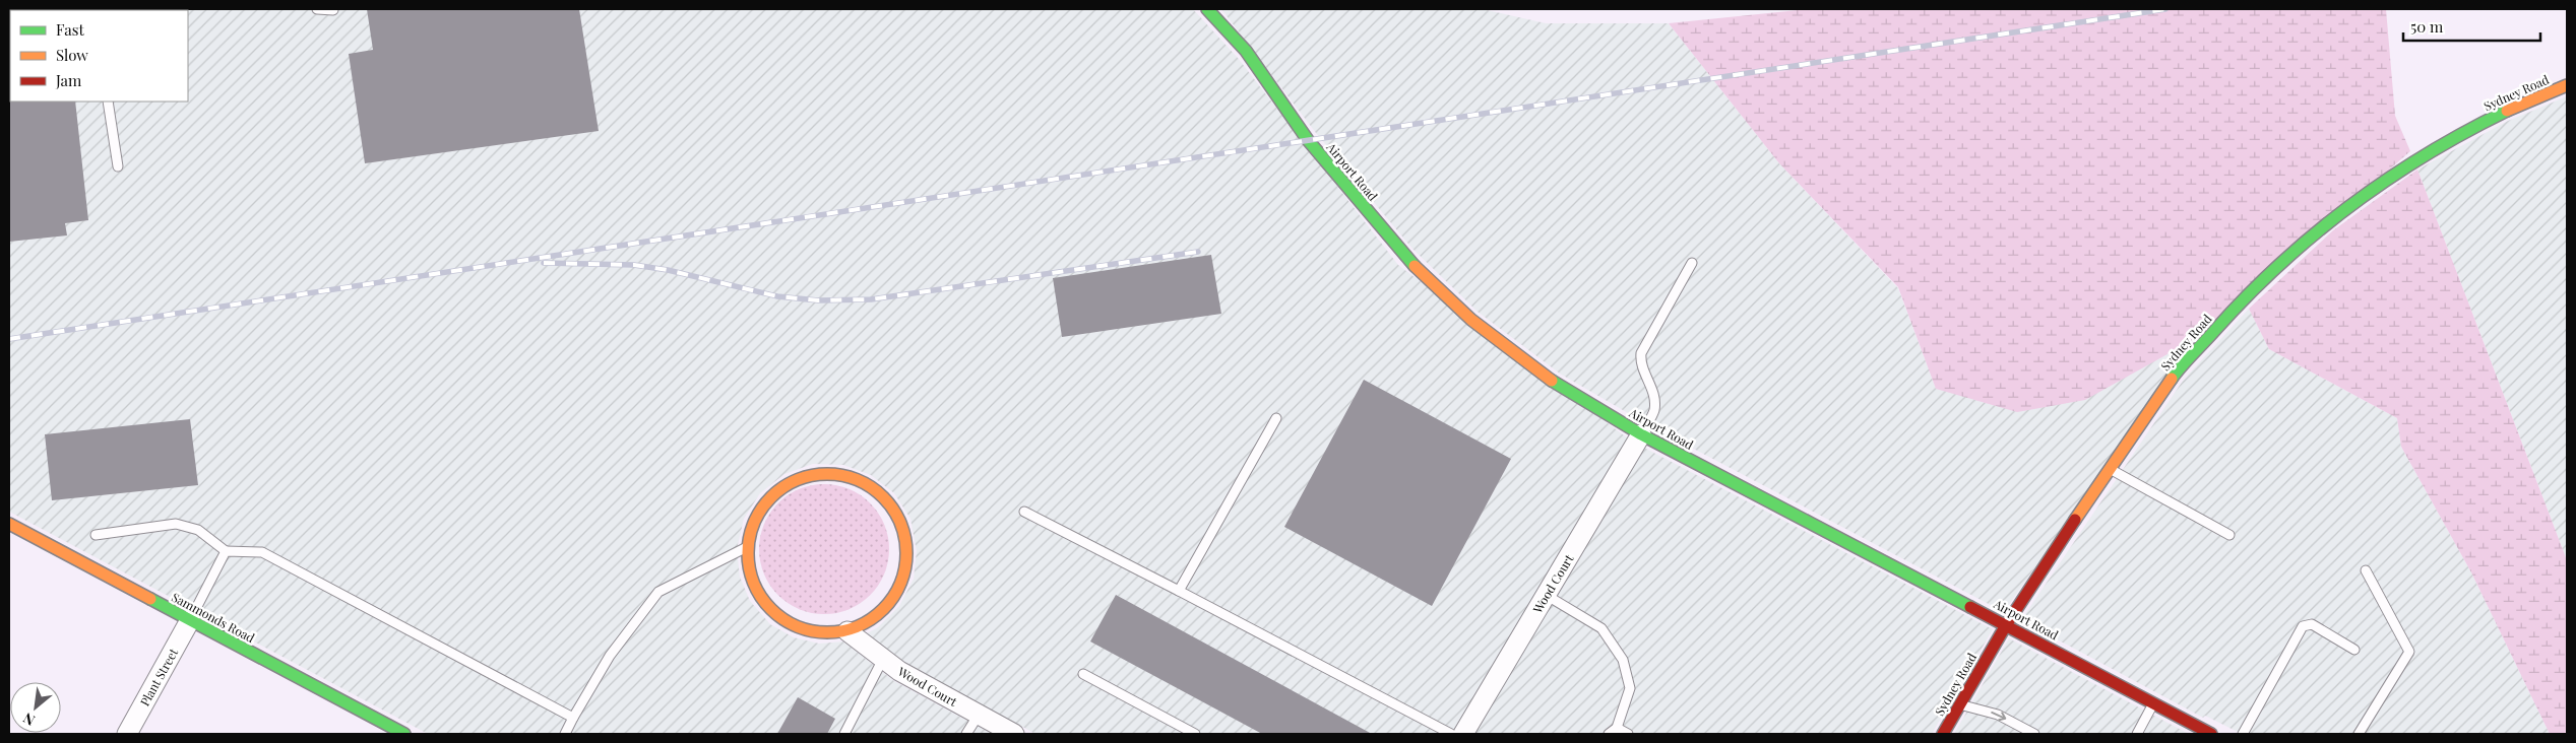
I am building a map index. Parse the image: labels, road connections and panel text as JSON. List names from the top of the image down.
{
  "streets": {
    "street": [
      "Sydney Road",
      "Airport Road",
      "Wood Court",
      "Sammonds Road",
      "Plant Street"
    ]
  },
  "crossings": [
    ["Sydney Road", "Airport Road"],
    ["Airport Road", "Wood Court"],
    ["Sammonds Road", "Plant Street"]
  ],
  "legend": ["Fast", "Slow", "Jam"],
  "scale_bar": "50 m",
  "north": "bottom left"
}
